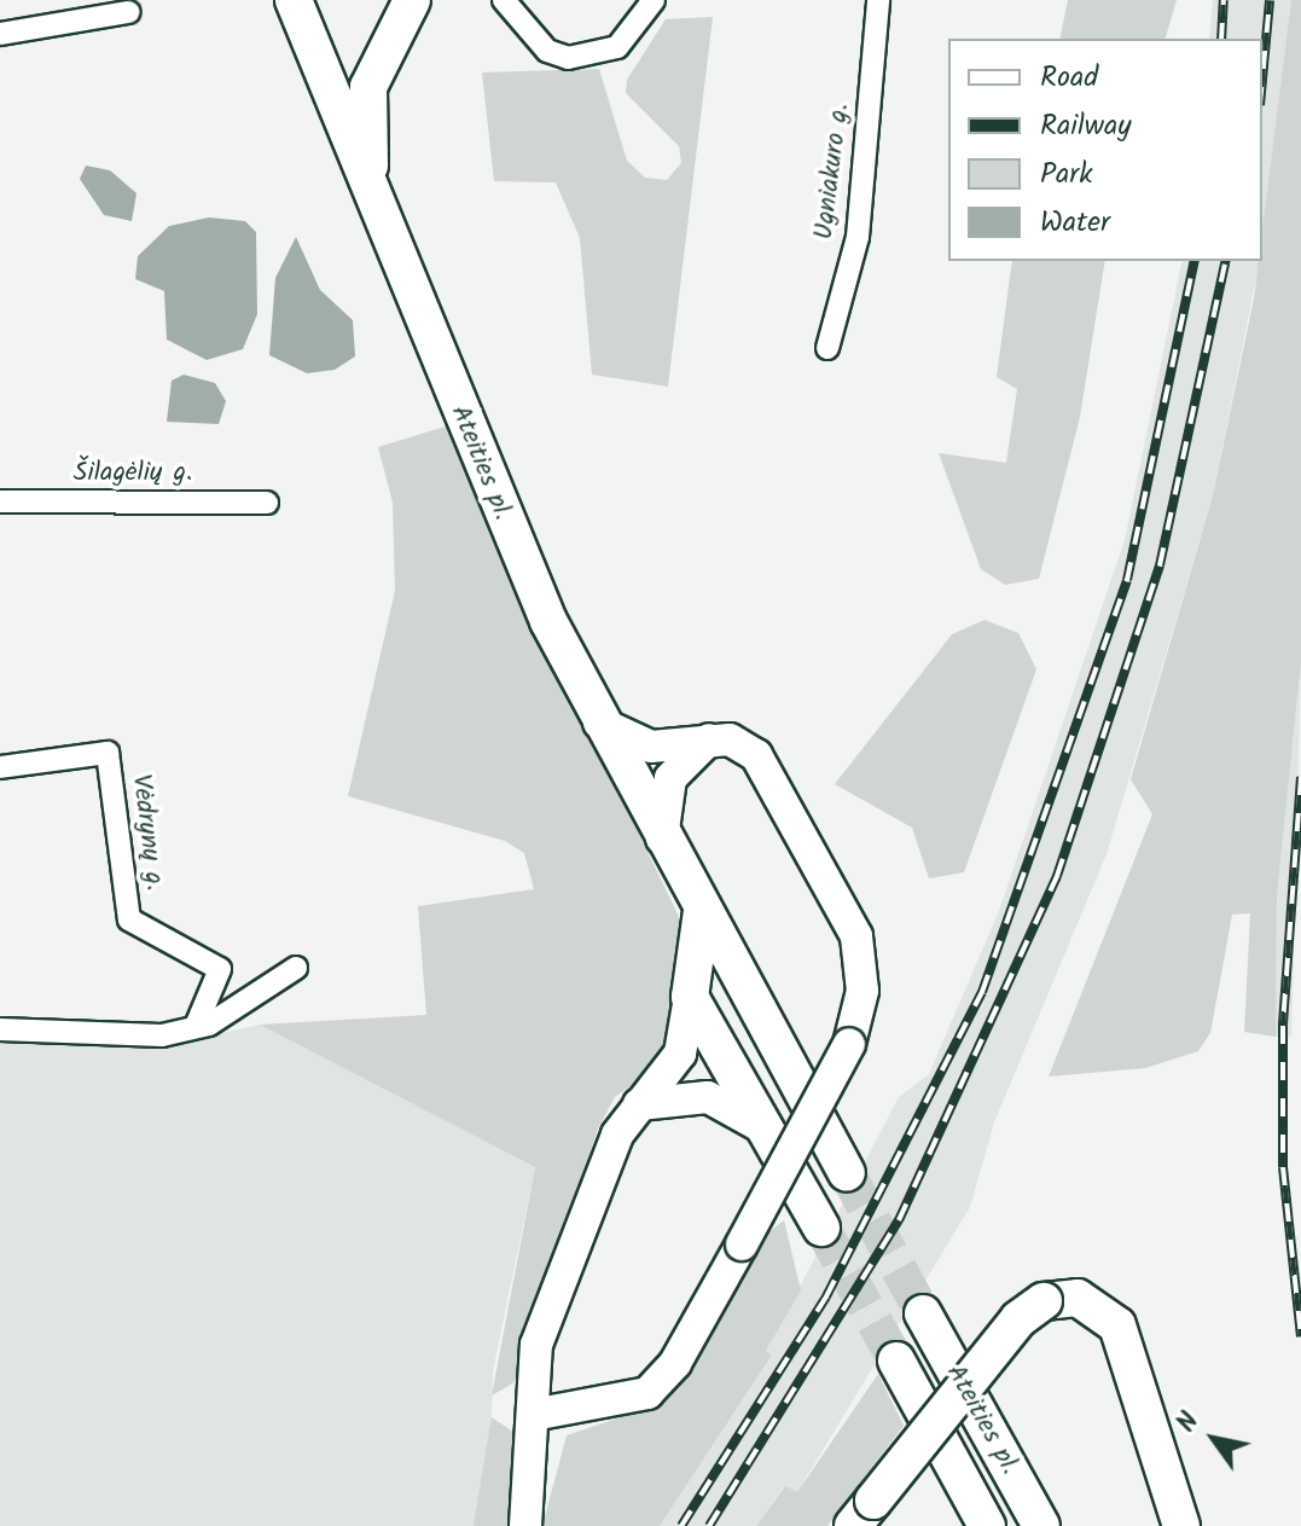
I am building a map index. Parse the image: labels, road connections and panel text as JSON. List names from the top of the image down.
{
  "streets": {
    "main road": ["Ateities pl."],
    "street": ["Ugniakuro g.", "Šilagėlių g.", "Vėdrynų g."]
  },
  "legend": [
    "Road",
    "Railway",
    "Park",
    "Water"
  ],
  "north": "top left"
}
